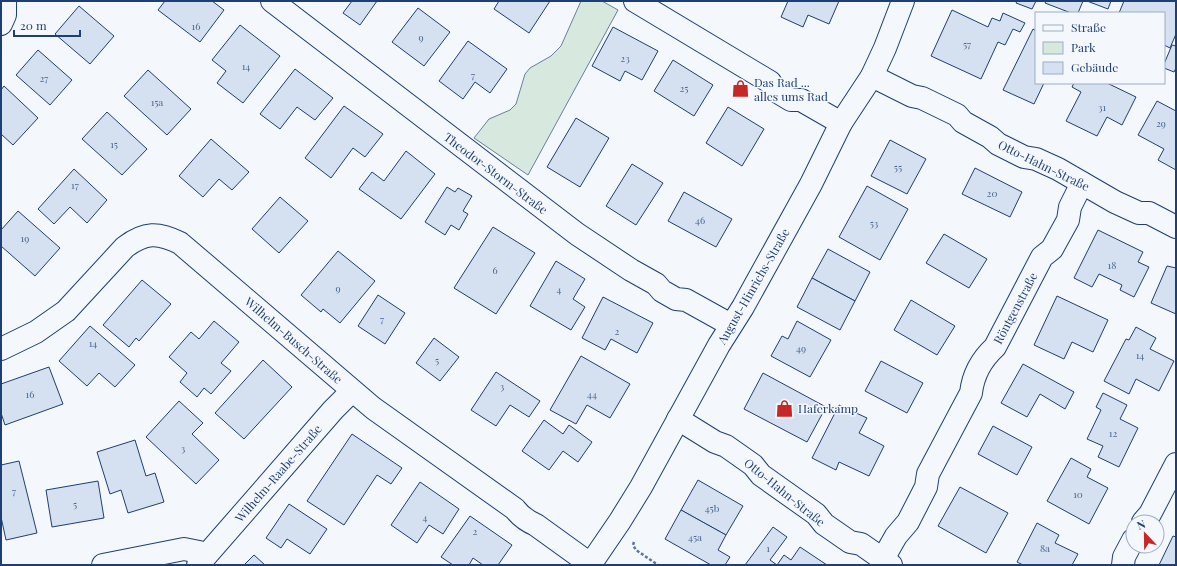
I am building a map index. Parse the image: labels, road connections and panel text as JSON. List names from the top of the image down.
{
  "streets": {
    "street": [
      "Otto-Hahn-Straße",
      "Theodor-Storm-Straße",
      "August-Hinrichs-Straße",
      "Röntgenstraße",
      "Wilhelm-Busch-Straße",
      "Wilhelm-Raabe-Straße"
    ]
  },
  "crossings": [
    ["Otto-Hahn-Straße", "August-Hinrichs-Straße"],
    ["Otto-Hahn-Straße", "Röntgenstraße"],
    ["Theodor-Storm-Straße", "August-Hinrichs-Straße"],
    ["August-Hinrichs-Straße", "Wilhelm-Busch-Straße"],
    ["Wilhelm-Busch-Straße", "Wilhelm-Raabe-Straße"]
  ],
  "places": {
    "shop": ["Das Rad ... alles ums Rad", "Haferkamp"]
  },
  "house_numbers": [
    "16",
    "9",
    "57",
    "23",
    "14",
    "7",
    "27",
    "25",
    "15a",
    "31",
    "29",
    "15",
    "55",
    "17",
    "20",
    "46",
    "53",
    "19",
    "18",
    "6",
    "9",
    "4",
    "7",
    "2",
    "14",
    "49",
    "14",
    "5",
    "3",
    "16",
    "44",
    "12",
    "3",
    "7",
    "10",
    "5",
    "45b",
    "4",
    "2",
    "45a",
    "1",
    "8a"
  ],
  "legend": ["Straße", "Park", "Gebäude"],
  "scale_bar": "20 m",
  "north": "top"
}
